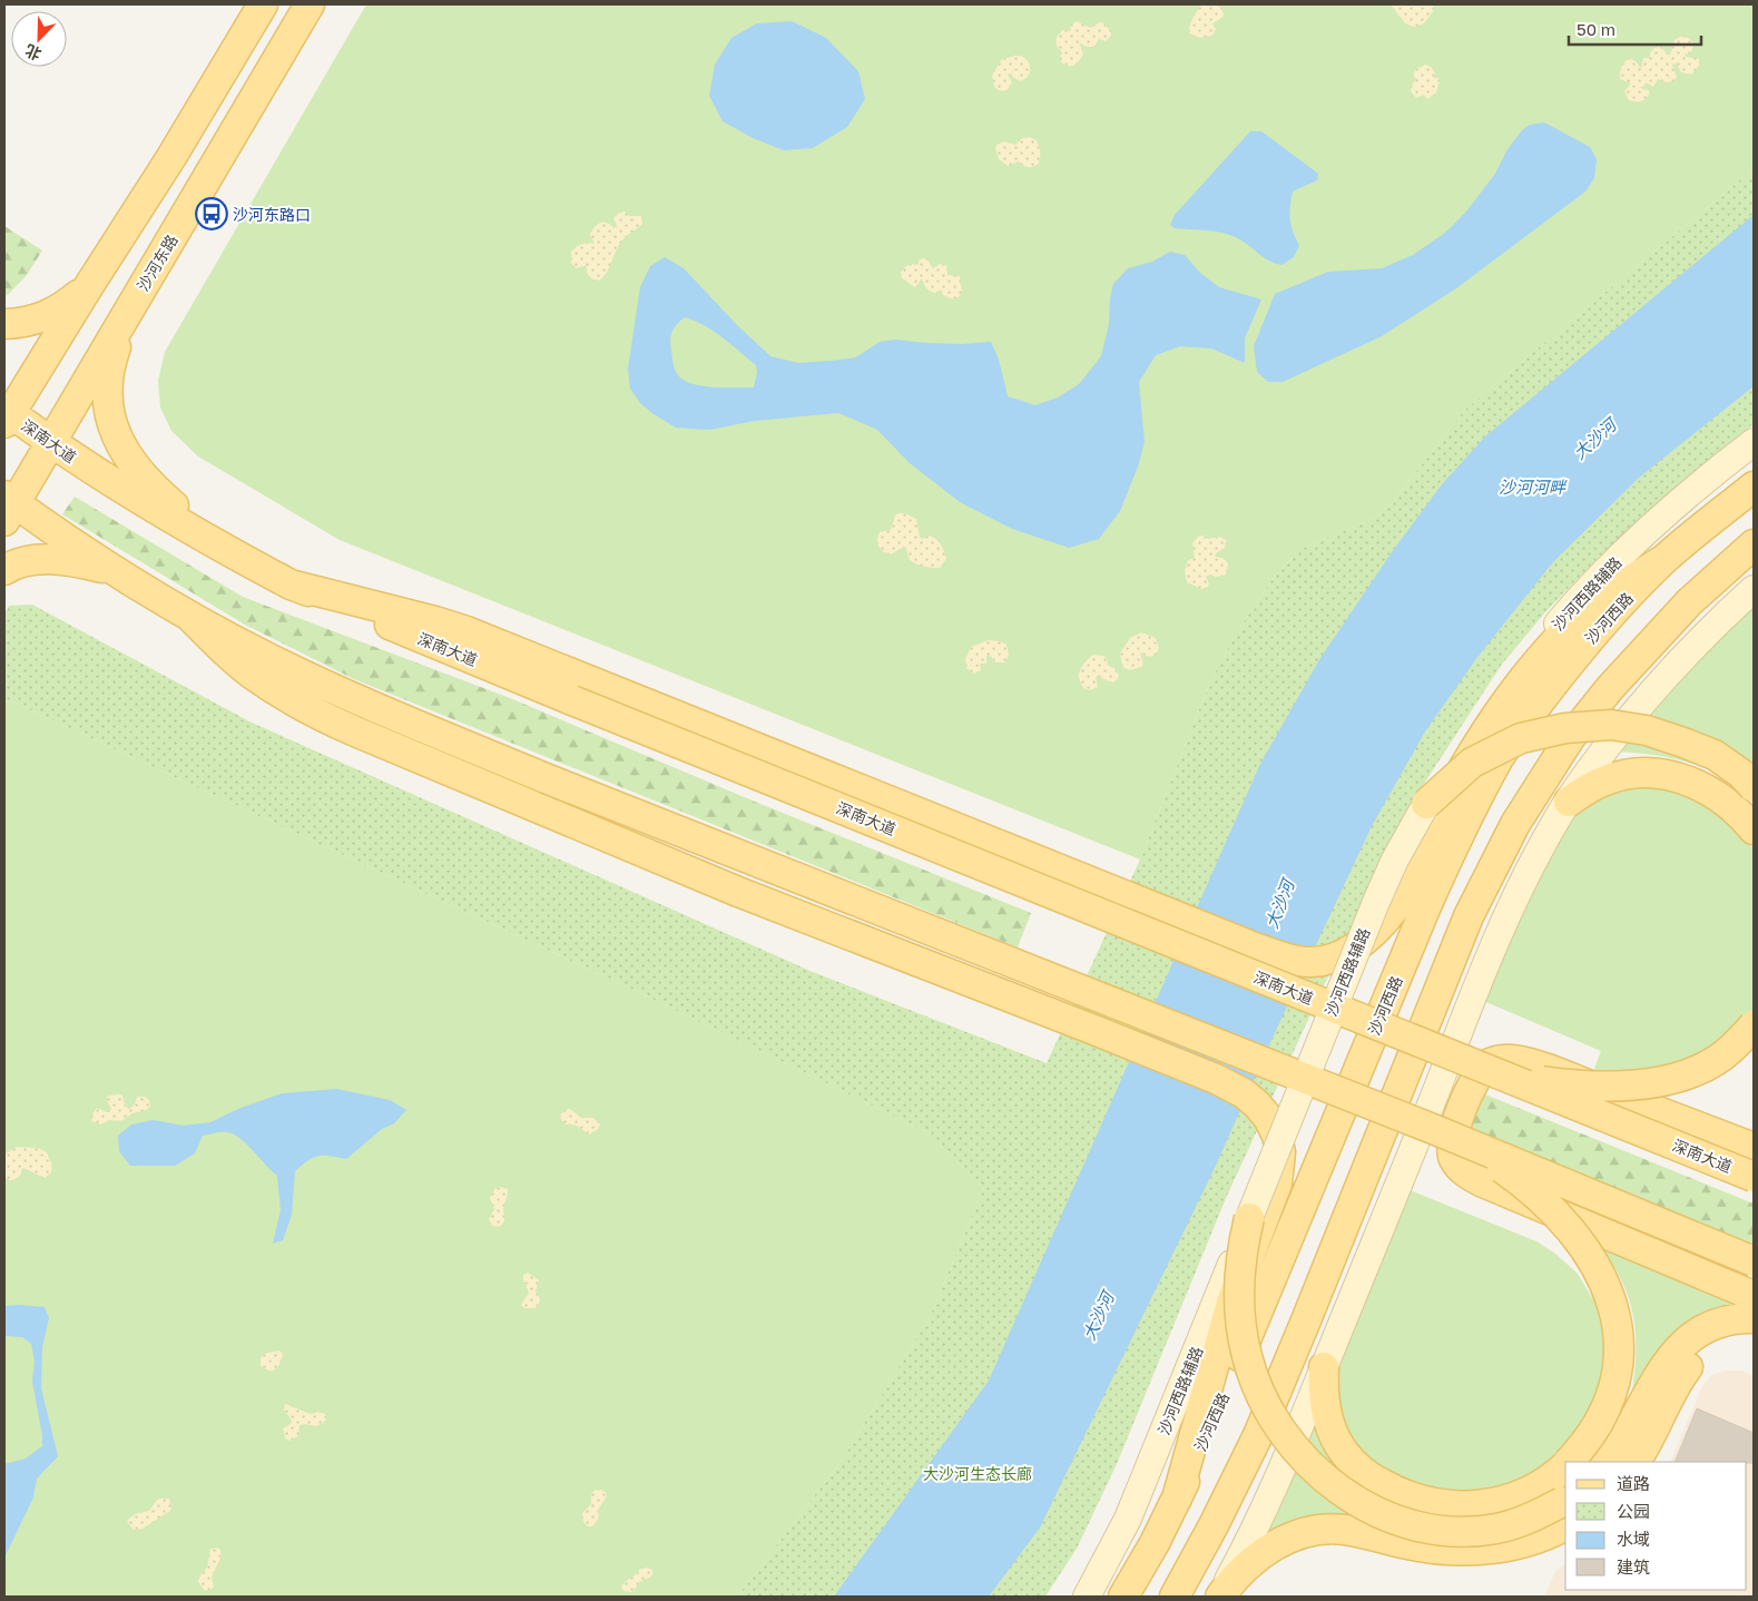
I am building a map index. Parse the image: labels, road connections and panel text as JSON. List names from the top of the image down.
{
  "streets": {
    "main road": [
      "沙河东路",
      "深南大道",
      "沙河西路辅路",
      "沙河西路"
    ]
  },
  "crossings": [
    ["沙河东路", "深南大道"]
  ],
  "water": ["大沙河", "沙河河畔"],
  "parks": ["大沙河生态长廊"],
  "places": {
    "bus stop": ["沙河东路口"]
  },
  "legend": [
    "道路",
    "公园",
    "水域",
    "建筑"
  ],
  "scale_bar": "50 m",
  "north": "bottom left"
}
